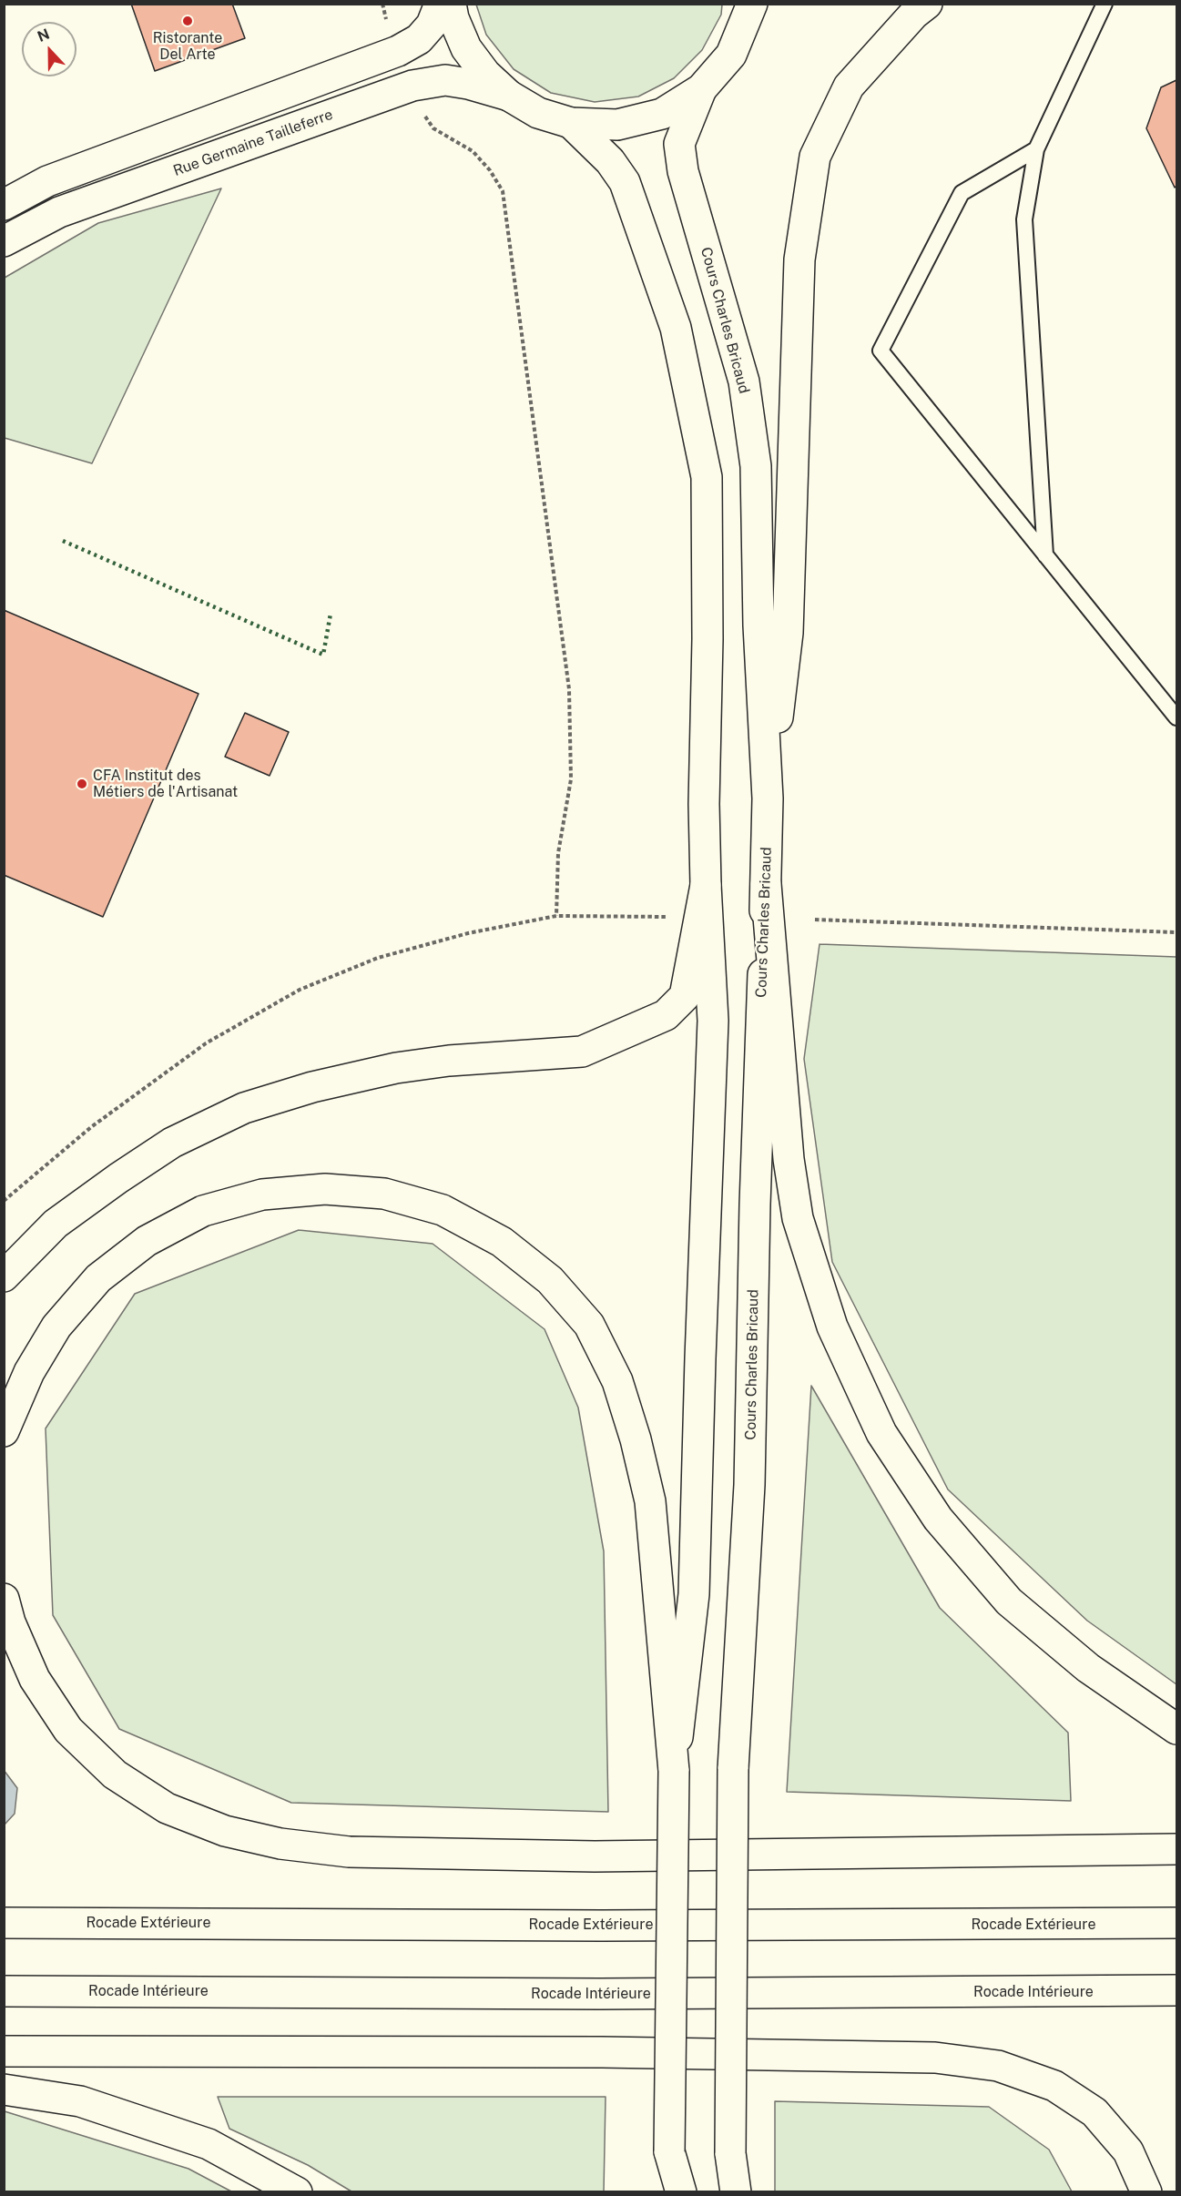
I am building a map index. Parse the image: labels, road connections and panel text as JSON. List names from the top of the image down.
{
  "streets": {
    "main road": [
      "Rue Germaine Tailleferre",
      "Cours Charles Bricaud",
      "Rocade Extérieure",
      "Rocade Intérieure"
    ]
  },
  "places": ["Ristorante Del Arte", "CFA Institut des Métiers de l'Artisanat"],
  "north": "top"
}
